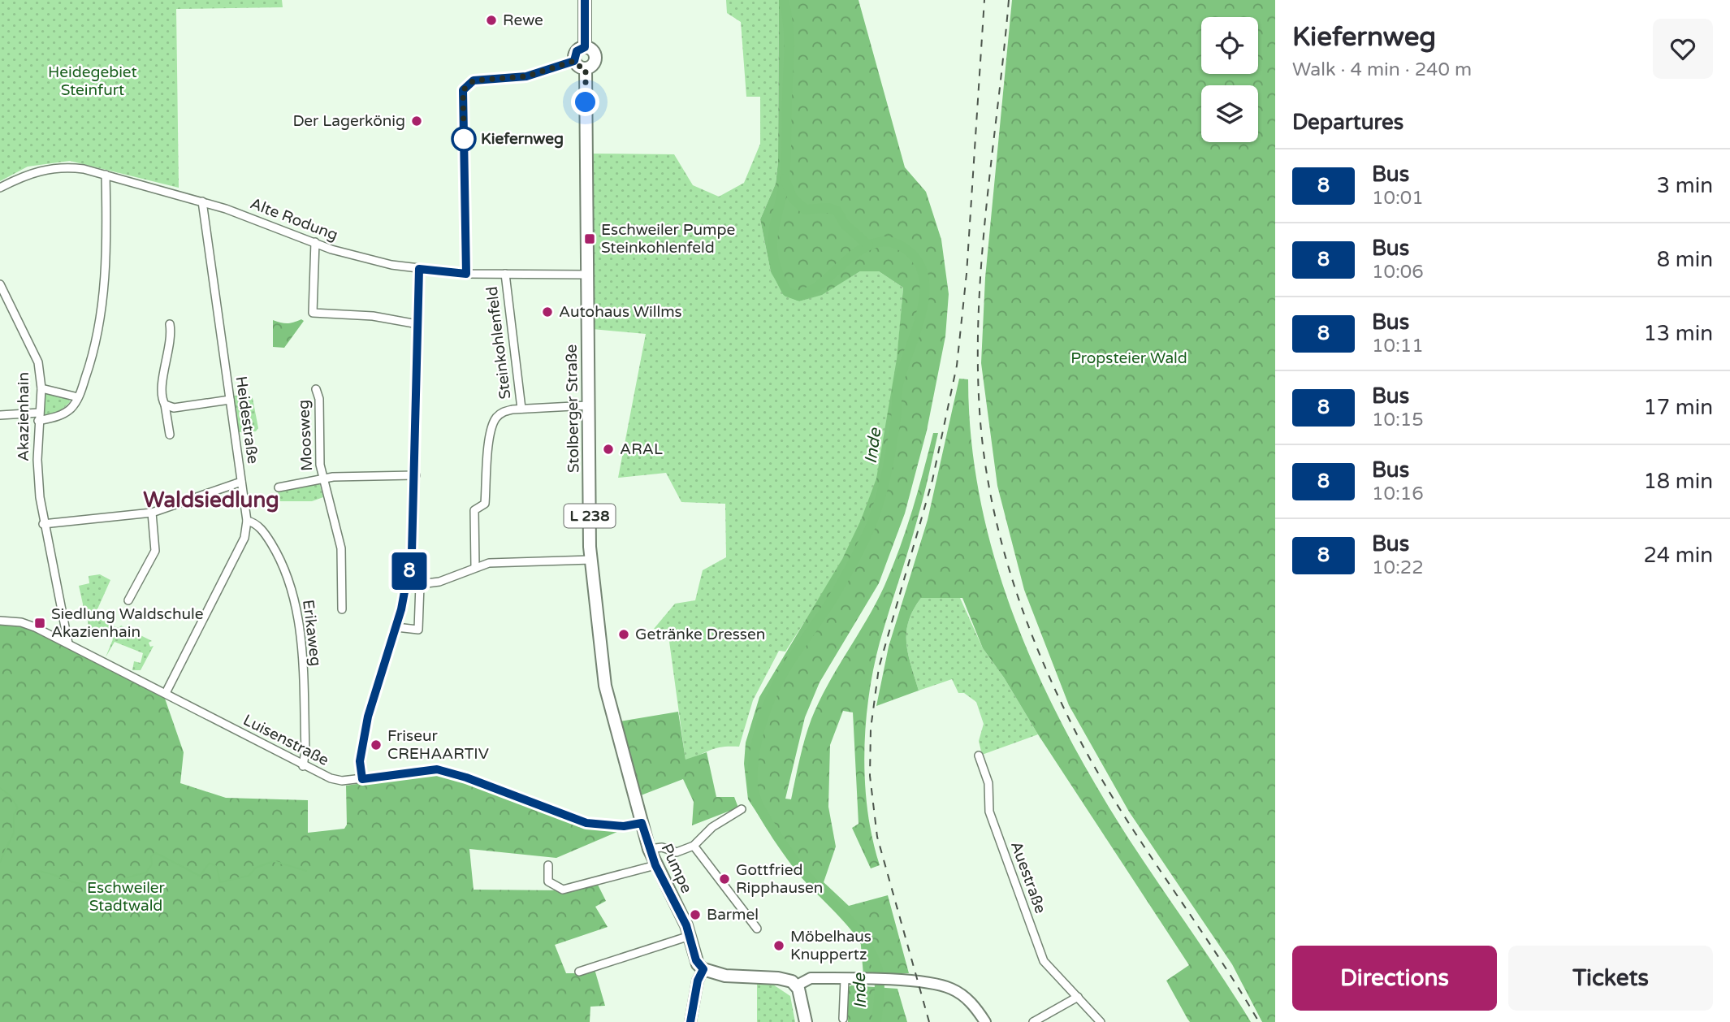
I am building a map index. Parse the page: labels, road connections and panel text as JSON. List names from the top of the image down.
{
  "streets": {
    "main road": ["Stolberger Straße", "L 238", "Pumpe"],
    "street": [
      "Alte Rodung",
      "Steinkohlenfeld",
      "Akazienhain",
      "Heidestraße",
      "Moosweg",
      "Erikaweg",
      "Luisenstraße",
      "Auestraße"
    ]
  },
  "crossings": [
    ["Alte Rodung", "Steinkohlenfeld"],
    ["Alte Rodung", "Stolberger Straße"],
    ["Alte Rodung", "Heidestraße"],
    ["Stolberger Straße", "L 238"],
    ["Stolberger Straße", "Luisenstraße"],
    ["Stolberger Straße", "Pumpe"],
    ["Akazienhain", "Luisenstraße"],
    ["Heidestraße", "Erikaweg"],
    ["Heidestraße", "Luisenstraße"],
    ["Erikaweg", "Luisenstraße"],
    ["Luisenstraße", "Pumpe"]
  ],
  "districts": ["Waldsiedlung"],
  "water": ["Inde"],
  "parks": ["Heidegebiet Steinfurt", "Propsteier Wald", "Eschweiler Stadtwald"],
  "places": {
    "other": [
      "Rewe",
      "Der Lagerkönig",
      "Kiefernweg",
      "Autohaus Willms",
      "ARAL",
      "Getränke Dressen",
      "Friseur CREHAARTIV",
      "Gottfried Ripphausen",
      "Barmel",
      "Möbelhaus Knuppertz"
    ],
    "transit": ["Eschweiler Pumpe Steinkohlenfeld", "Siedlung Waldschule Akazienhain"]
  },
  "lines": ["bus line 8"],
  "page": {
    "on_map": "8",
    "heading": [
      ["Kiefernweg", "Walk · 4 min · 240 m"],
      "Departures"
    ],
    "list": [
      {
        "mark": "8",
        "name": "Bus",
        "note": "10:01",
        "value": "3 min"
      },
      {
        "mark": "8",
        "name": "Bus",
        "note": "10:06",
        "value": "8 min"
      },
      {
        "mark": "8",
        "name": "Bus",
        "note": "10:11",
        "value": "13 min"
      },
      {
        "mark": "8",
        "name": "Bus",
        "note": "10:15",
        "value": "17 min"
      },
      {
        "mark": "8",
        "name": "Bus",
        "note": "10:16",
        "value": "18 min"
      },
      {
        "mark": "8",
        "name": "Bus",
        "note": "10:22",
        "value": "24 min"
      }
    ],
    "buttons": ["Directions", "Tickets"]
  }
}
